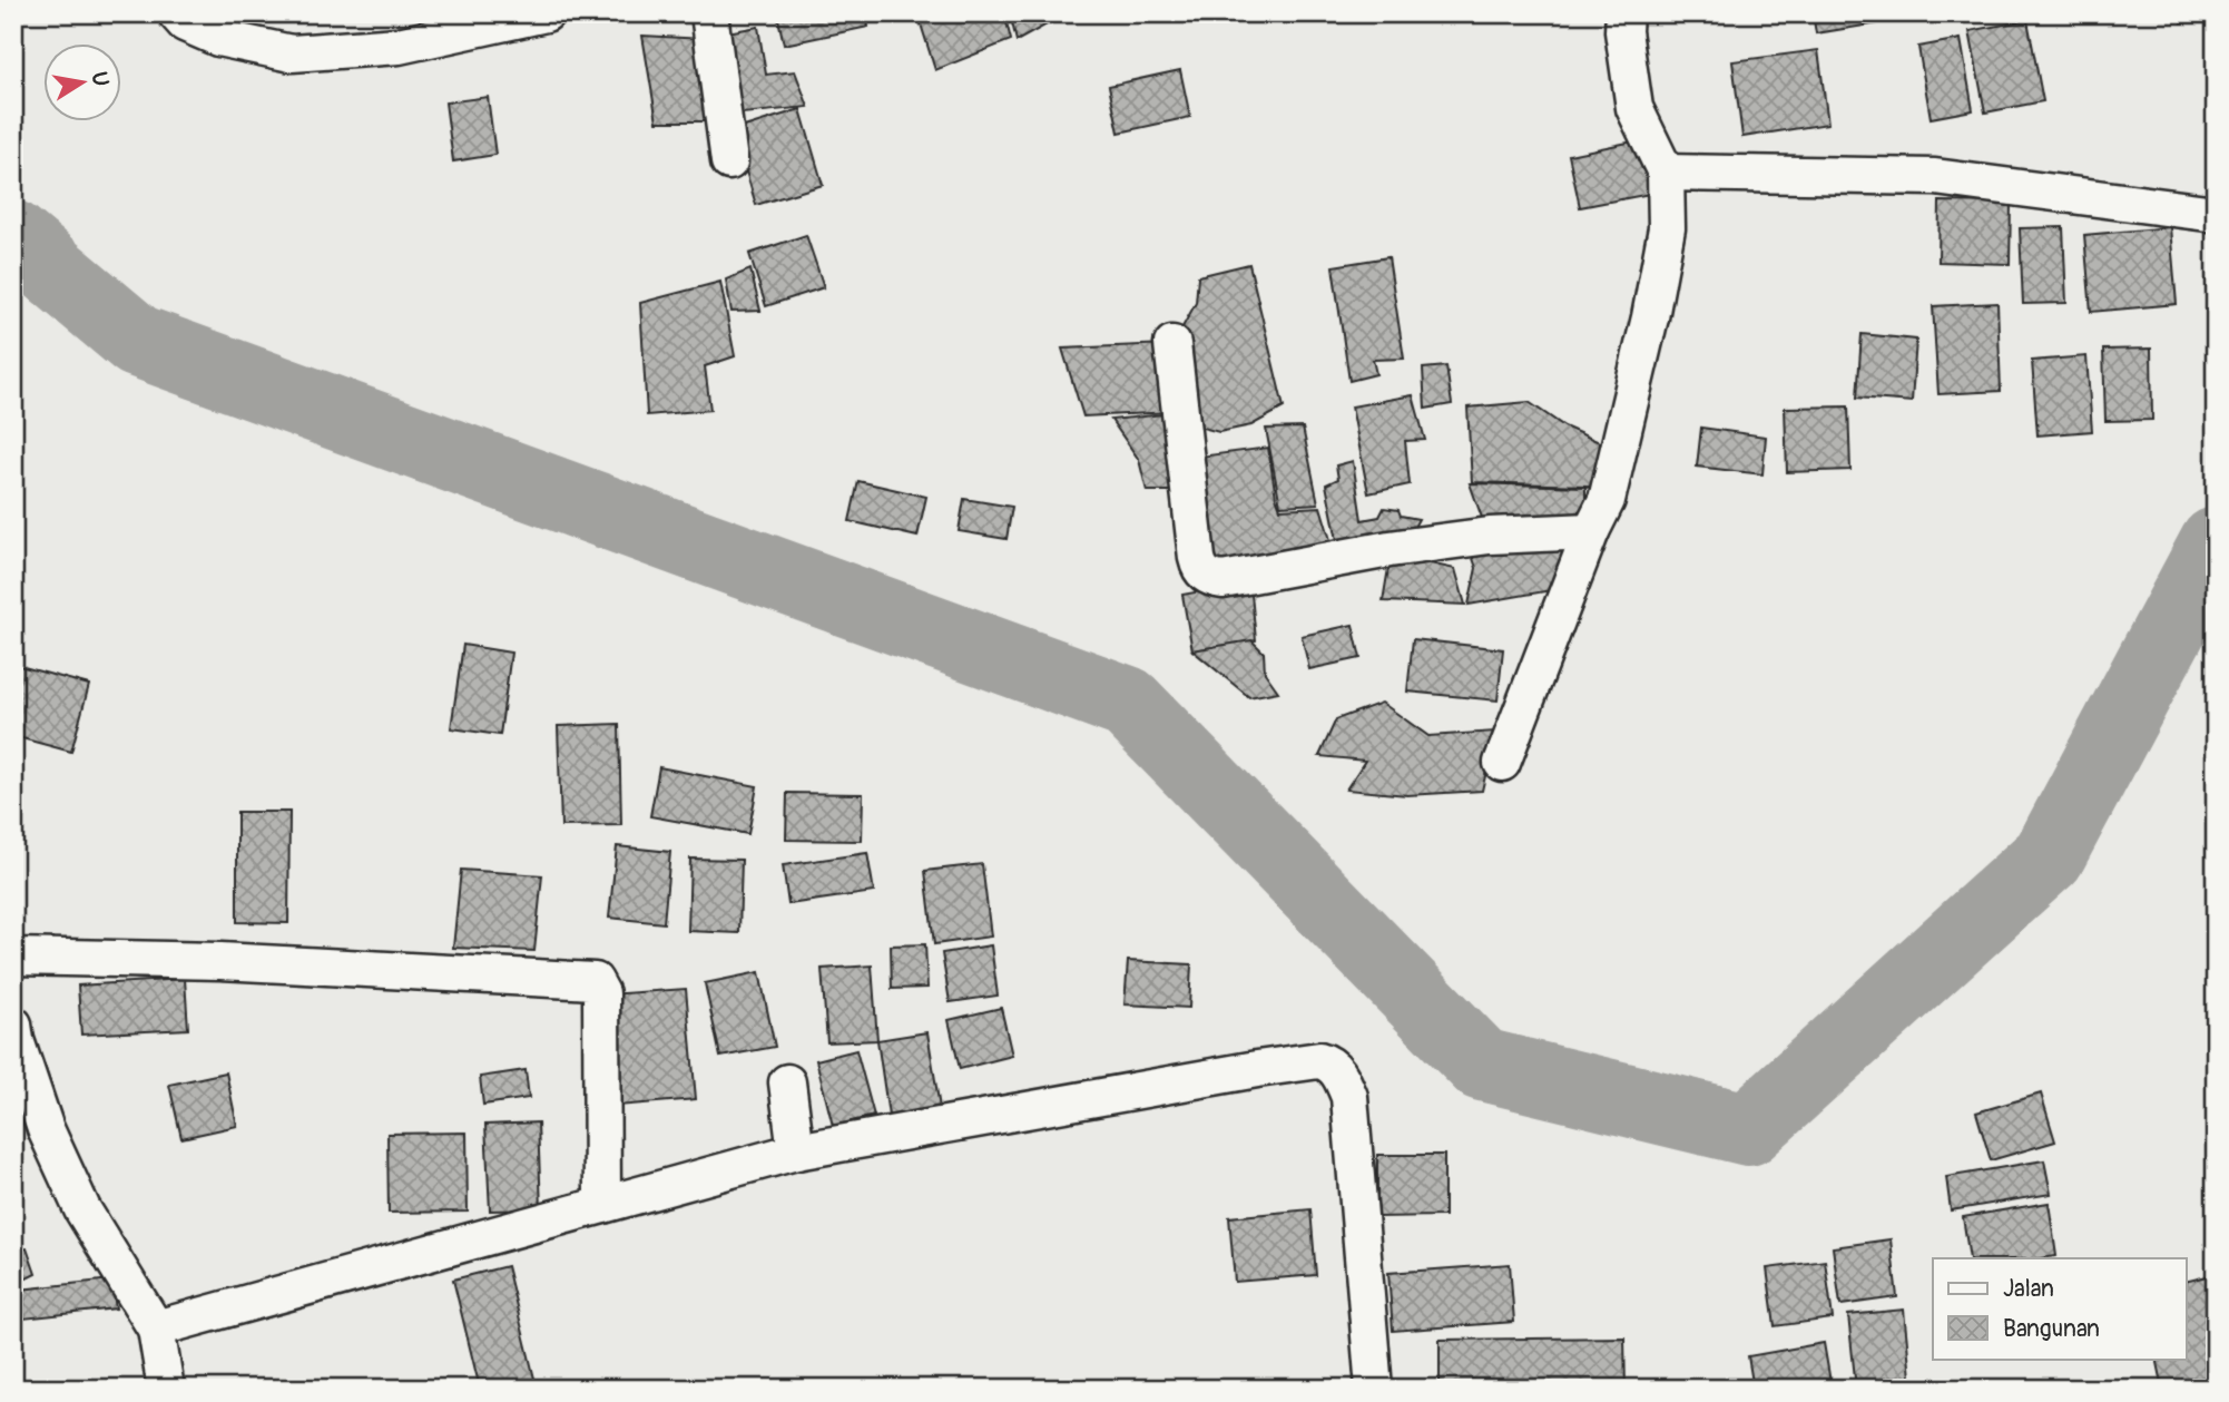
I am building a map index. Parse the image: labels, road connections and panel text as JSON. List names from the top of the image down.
{
  "legend": ["Jalan", "Bangunan"],
  "north": "right"
}
